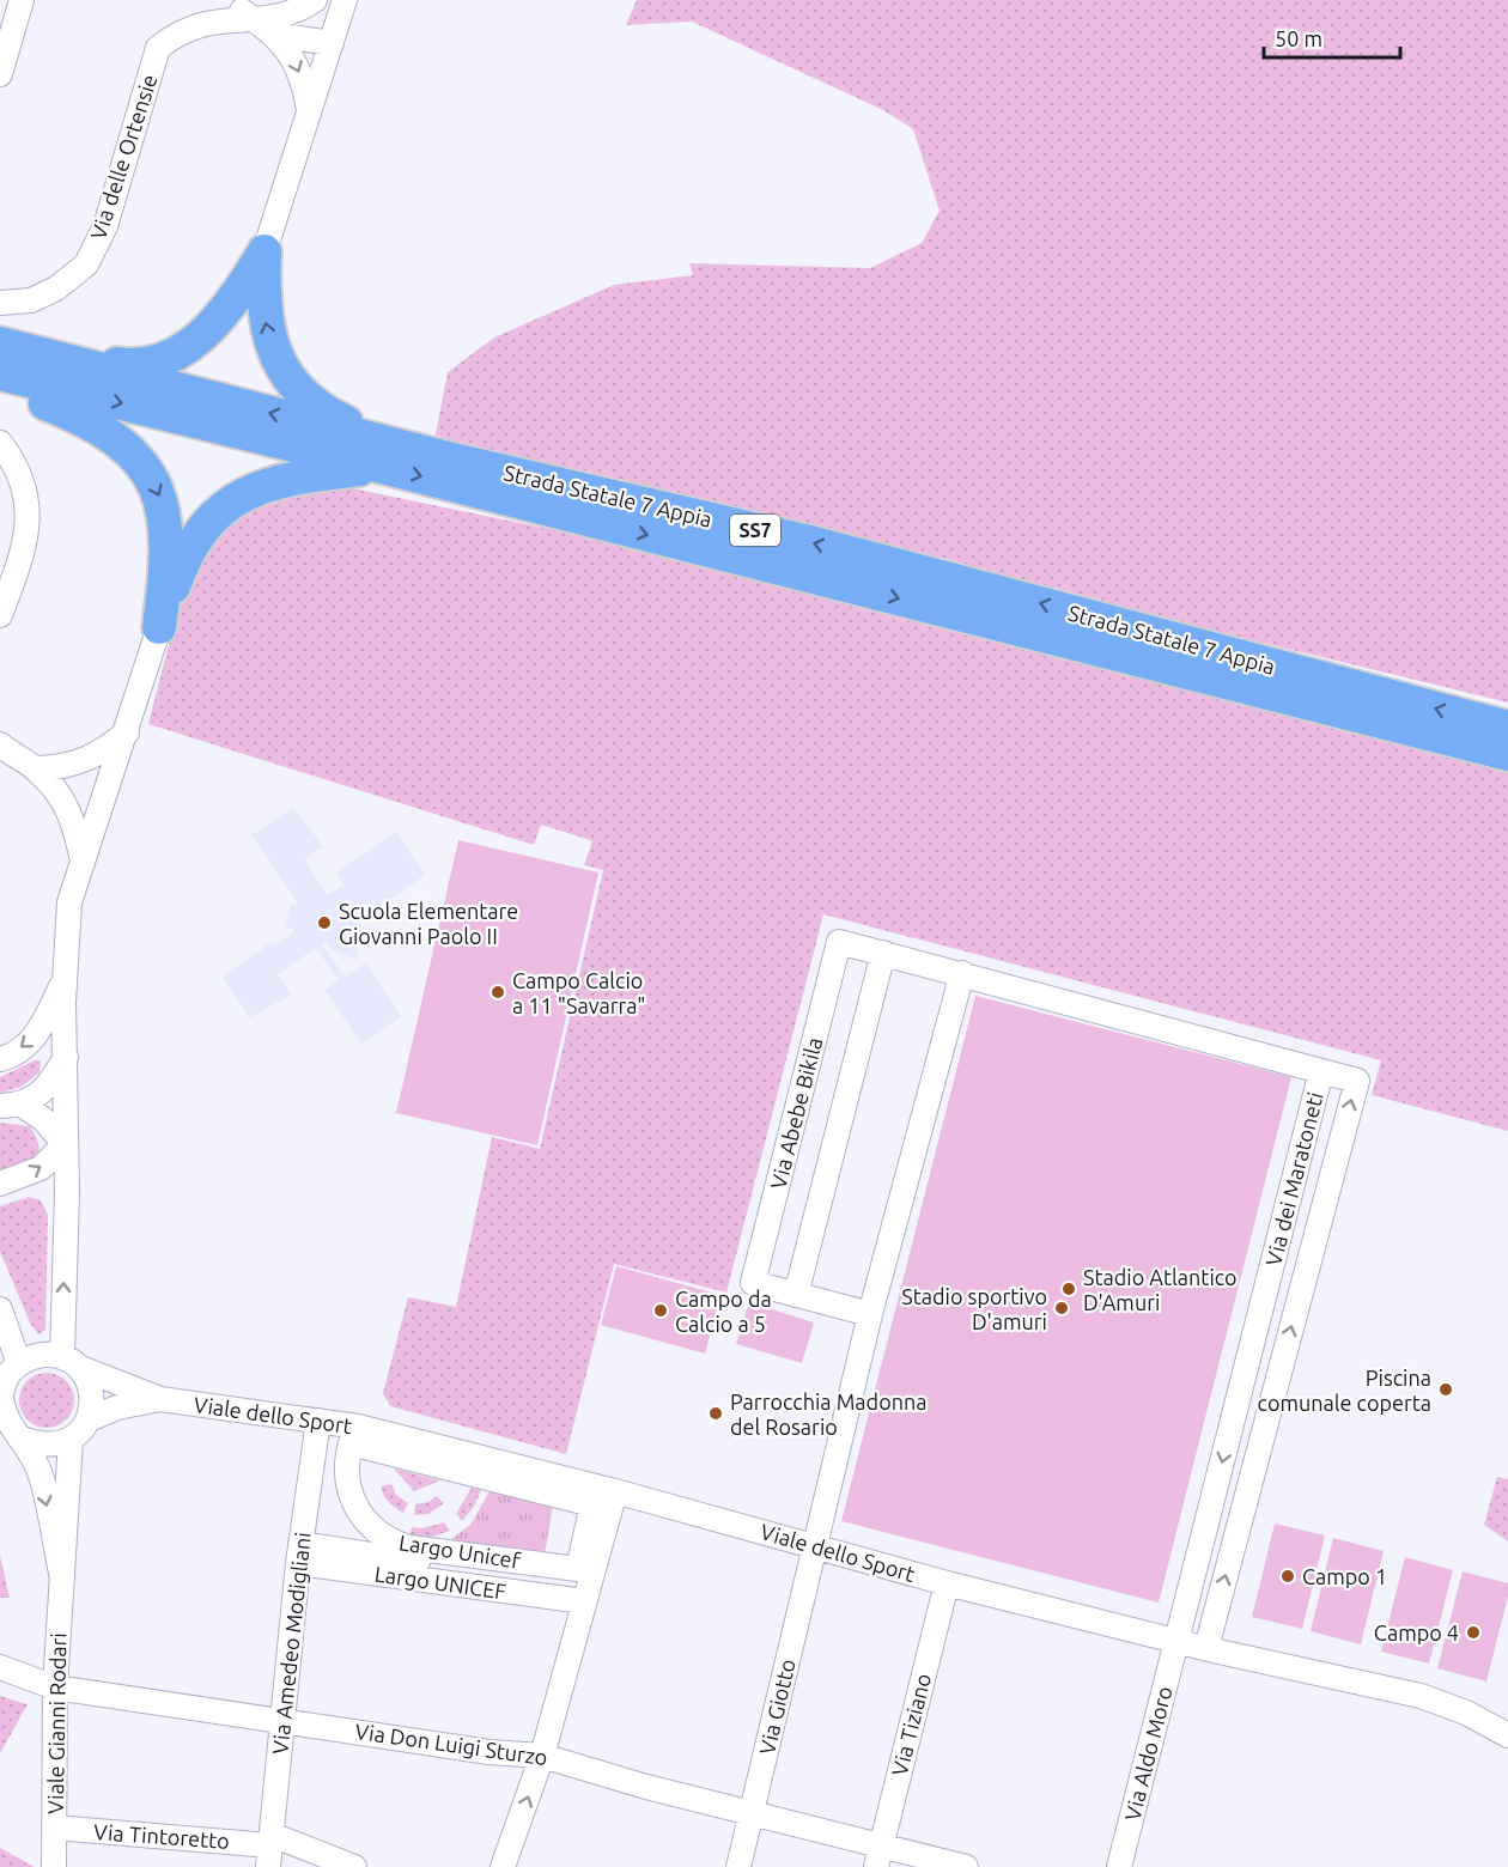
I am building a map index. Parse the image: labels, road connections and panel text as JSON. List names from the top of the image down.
{
  "streets": {
    "highway": ["Strada Statale 7 Appia", "SS7"],
    "street": [
      "Via delle Ortensie",
      "Via Abebe Bikila",
      "Via dei Maratoneti",
      "Viale dello Sport",
      "Largo Unicef",
      "Largo UNICEF",
      "Via Amedeo Modigliani",
      "Via Giotto",
      "Viale Gianni Rodari",
      "Via Tiziano",
      "Via Don Luigi Sturzo",
      "Via Aldo Moro",
      "Via Tintoretto"
    ]
  },
  "crossings": [
    ["Via Abebe Bikila", "Via dei Maratoneti"],
    ["Via dei Maratoneti", "Viale dello Sport"],
    ["Via dei Maratoneti", "Via Aldo Moro"],
    ["Viale dello Sport", "Largo UNICEF"],
    ["Viale dello Sport", "Via Amedeo Modigliani"],
    ["Viale dello Sport", "Via Giotto"],
    ["Viale dello Sport", "Viale Gianni Rodari"],
    ["Viale dello Sport", "Via Tiziano"],
    ["Viale dello Sport", "Via Aldo Moro"],
    ["Largo UNICEF", "Via Amedeo Modigliani"],
    ["Via Amedeo Modigliani", "Via Don Luigi Sturzo"],
    ["Via Amedeo Modigliani", "Via Tintoretto"],
    ["Via Giotto", "Via Don Luigi Sturzo"],
    ["Viale Gianni Rodari", "Via Don Luigi Sturzo"],
    ["Viale Gianni Rodari", "Via Tintoretto"],
    ["Via Tiziano", "Via Don Luigi Sturzo"]
  ],
  "places": [
    "Scuola Elementare Giovanni Paolo II",
    "Campo Calcio a 11 \"Savarra\"",
    "Stadio Atlantico D'Amuri",
    "Stadio sportivo D'amuri",
    "Campo da Calcio a 5",
    "Piscina comunale coperta",
    "Parrocchia Madonna del Rosario",
    "Campo 1",
    "Campo 4"
  ],
  "scale_bar": "50 m"
}
